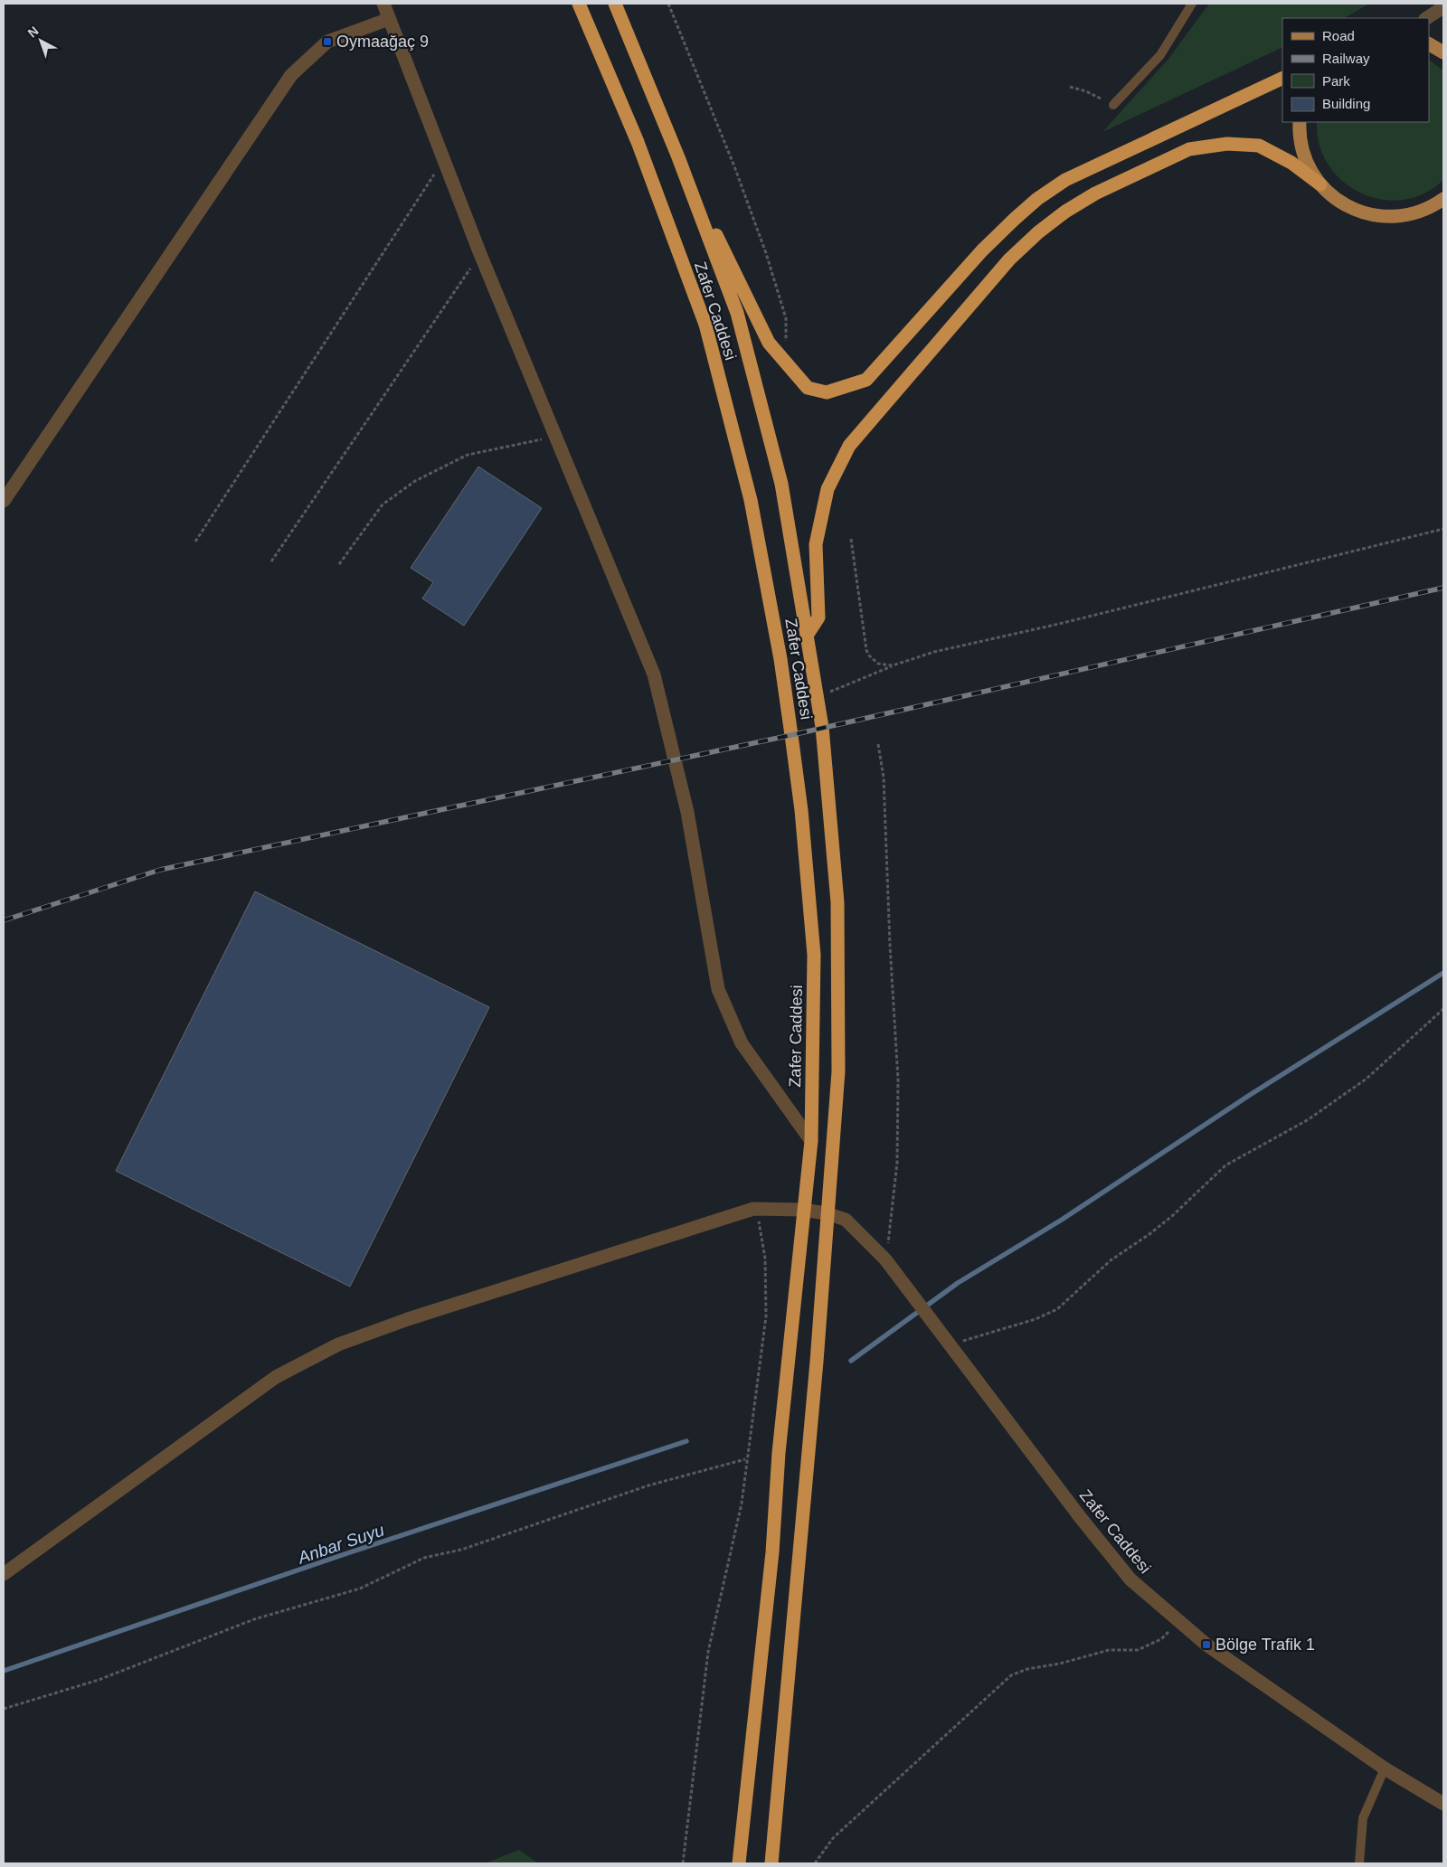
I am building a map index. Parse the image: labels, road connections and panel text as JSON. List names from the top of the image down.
{
  "streets": {
    "highway": ["Zafer Caddesi"]
  },
  "water": ["Anbar Suyu"],
  "places": {
    "transit": ["Oymaağaç 9", "Bölge Trafik 1"]
  },
  "legend": [
    "Road",
    "Railway",
    "Park",
    "Building"
  ],
  "north": "top left"
}
